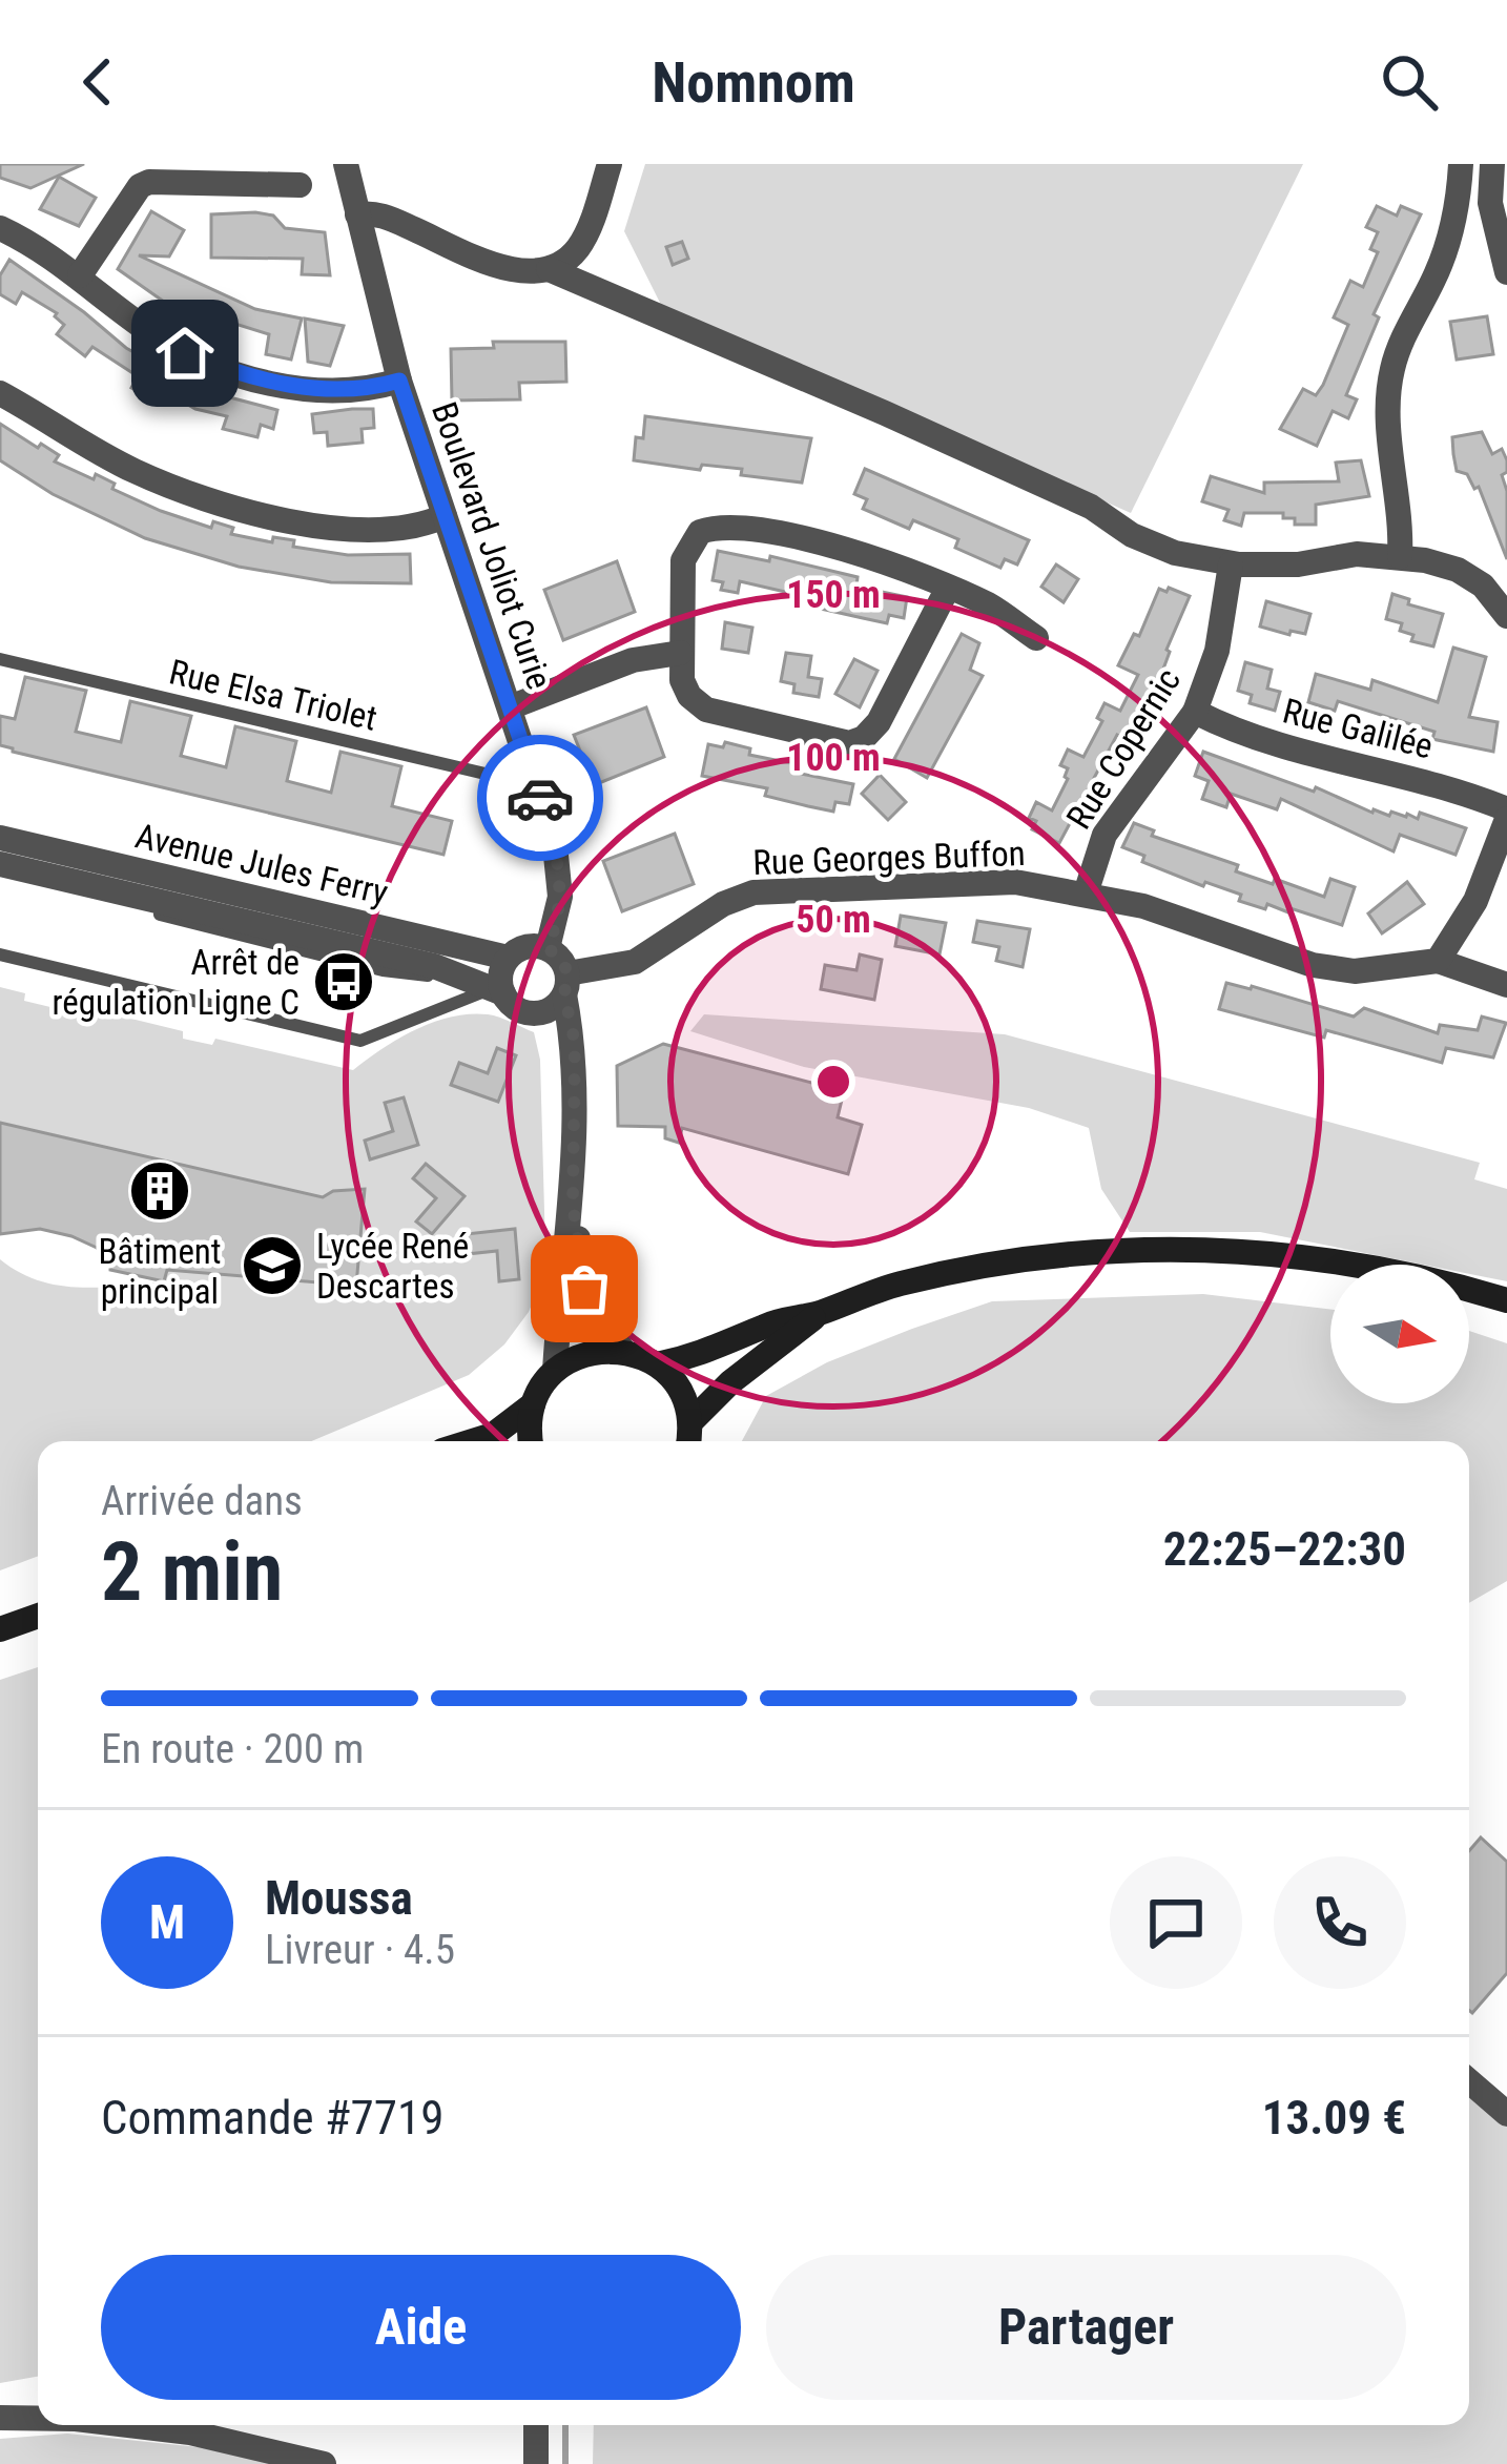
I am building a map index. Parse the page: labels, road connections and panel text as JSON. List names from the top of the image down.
{
  "streets": {
    "street": [
      "Boulevard Joliot Curie",
      "Rue Galilée",
      "Rue Copernic",
      "Rue Georges Buffon",
      "Avenue Jules Ferry"
    ],
    "lane": ["Rue Elsa Triolet"]
  },
  "crossings": [
    ["Boulevard Joliot Curie", "Rue Elsa Triolet"],
    ["Boulevard Joliot Curie", "Rue Georges Buffon"],
    ["Boulevard Joliot Curie", "Avenue Jules Ferry"],
    ["Rue Galilée", "Rue Copernic"],
    ["Rue Copernic", "Rue Georges Buffon"],
    ["Rue Georges Buffon", "Avenue Jules Ferry"]
  ],
  "places": {
    "bus stop": ["Arrêt de régulation Ligne C"],
    "building": ["Bâtiment principal"],
    "school or university": ["Lycée René Descartes"]
  },
  "north": "right",
  "page": {
    "header": "Nomnom",
    "heading": ["2 min", "Arrivée dans", "22:25–22:30"],
    "panel": [
      "Moussa",
      "Livreur · 4.5",
      "Commande #7719",
      "13.09 €"
    ],
    "bar": "En route · 200 m",
    "round": "M",
    "buttons": ["Aide", "Partager"]
  },
  "rings": ["150 m", "100 m", "50 m"]
}
